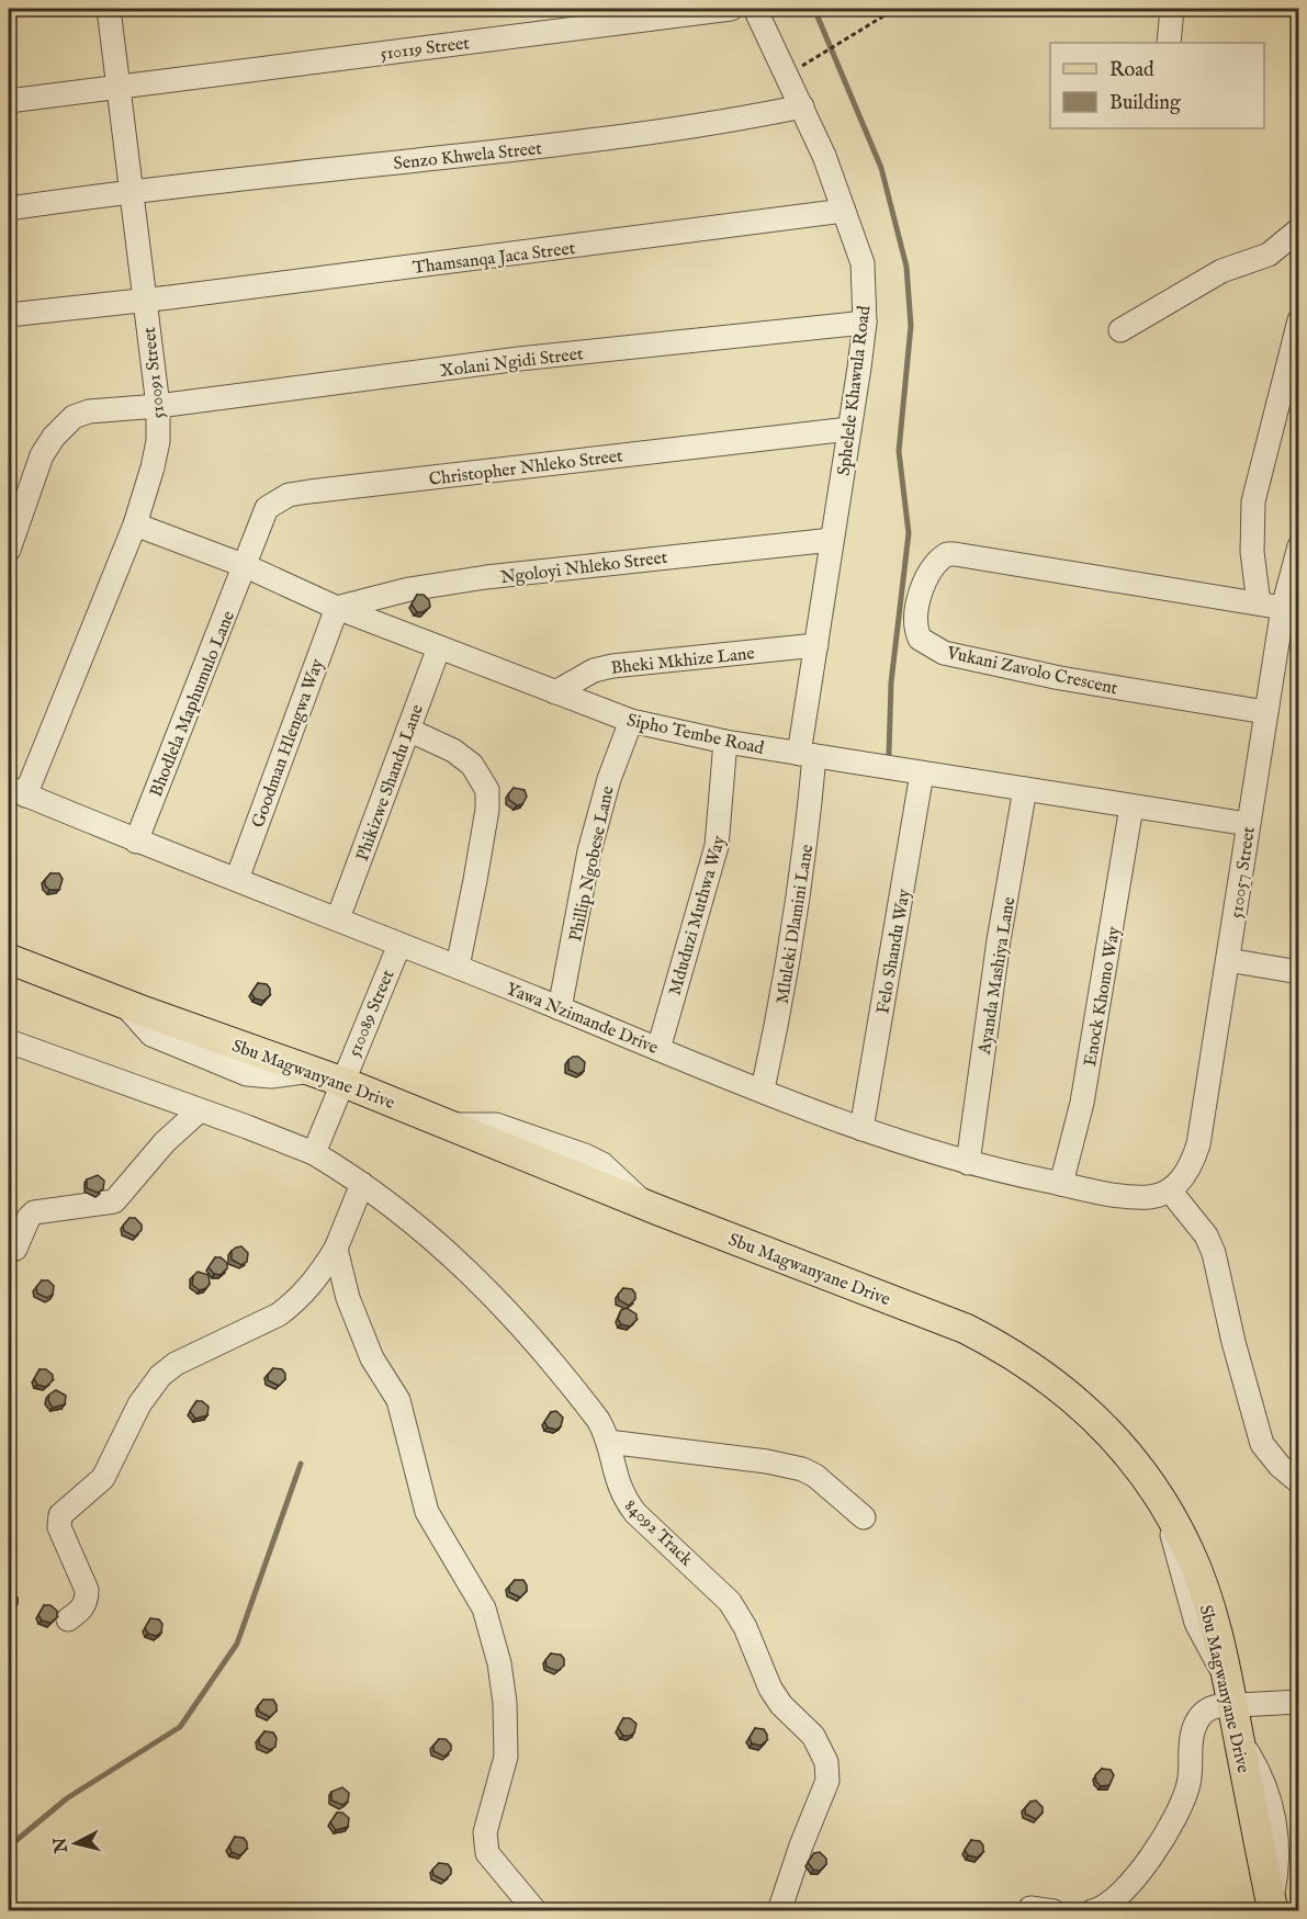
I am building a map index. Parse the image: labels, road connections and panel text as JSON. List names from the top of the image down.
{
  "streets": {
    "main road": ["Sbu Magwanyane Drive"],
    "street": [
      "510119 Street",
      "Senzo Khwela Street",
      "Thamsanqa Jaca Street",
      "Xolani Ngidi Street",
      "510091 Street",
      "Sphelele Khawula Road",
      "Christopher Nhleko Street",
      "Ngoloyi Nhleko Street",
      "Bheki Mkhize Lane",
      "Vukani Zavolo Crescent",
      "Bhodlela Maphumulo Lane",
      "Sipho Tembe Road",
      "Goodman Hlengwa Way",
      "Phikizwe Shandu Lane",
      "Phillip Ngobese Lane",
      "510057 Street",
      "Mduduzi Muthwa Way",
      "Mluleki Dlamini Lane",
      "Felo Shandu Way",
      "Ayanda Mashiya Lane",
      "Enock Khomo Way",
      "510089 Street",
      "Yawa Nzimande Drive",
      "84092 Track"
    ]
  },
  "crossings": [
    ["510119 Street", "510091 Street"],
    ["Senzo Khwela Street", "510091 Street"],
    ["Senzo Khwela Street", "Sphelele Khawula Road"],
    ["Thamsanqa Jaca Street", "510091 Street"],
    ["Thamsanqa Jaca Street", "Sphelele Khawula Road"],
    ["Xolani Ngidi Street", "510091 Street"],
    ["Xolani Ngidi Street", "Sphelele Khawula Road"],
    ["510091 Street", "Sipho Tembe Road"],
    ["510091 Street", "Yawa Nzimande Drive"],
    ["Sphelele Khawula Road", "Christopher Nhleko Street"],
    ["Sphelele Khawula Road", "Ngoloyi Nhleko Street"],
    ["Sphelele Khawula Road", "Bheki Mkhize Lane"],
    ["Sphelele Khawula Road", "Sipho Tembe Road"],
    ["Sphelele Khawula Road", "Mluleki Dlamini Lane"],
    ["Christopher Nhleko Street", "Bhodlela Maphumulo Lane"],
    ["Christopher Nhleko Street", "Sipho Tembe Road"],
    ["Ngoloyi Nhleko Street", "Sipho Tembe Road"],
    ["Ngoloyi Nhleko Street", "Goodman Hlengwa Way"],
    ["Bheki Mkhize Lane", "Sipho Tembe Road"],
    ["Vukani Zavolo Crescent", "510057 Street"],
    ["Bhodlela Maphumulo Lane", "Sipho Tembe Road"],
    ["Bhodlela Maphumulo Lane", "Yawa Nzimande Drive"],
    ["Sipho Tembe Road", "Goodman Hlengwa Way"],
    ["Sipho Tembe Road", "Phikizwe Shandu Lane"],
    ["Sipho Tembe Road", "Phillip Ngobese Lane"],
    ["Sipho Tembe Road", "510057 Street"],
    ["Sipho Tembe Road", "Mduduzi Muthwa Way"],
    ["Sipho Tembe Road", "Mluleki Dlamini Lane"],
    ["Sipho Tembe Road", "Felo Shandu Way"],
    ["Sipho Tembe Road", "Ayanda Mashiya Lane"],
    ["Sipho Tembe Road", "Enock Khomo Way"],
    ["Goodman Hlengwa Way", "Yawa Nzimande Drive"],
    ["Phikizwe Shandu Lane", "Yawa Nzimande Drive"],
    ["Phillip Ngobese Lane", "Yawa Nzimande Drive"],
    ["510057 Street", "Yawa Nzimande Drive"],
    ["Mduduzi Muthwa Way", "Yawa Nzimande Drive"],
    ["Mluleki Dlamini Lane", "Yawa Nzimande Drive"],
    ["Felo Shandu Way", "Yawa Nzimande Drive"],
    ["Ayanda Mashiya Lane", "Yawa Nzimande Drive"],
    ["Enock Khomo Way", "Yawa Nzimande Drive"],
    ["510089 Street", "Yawa Nzimande Drive"],
    ["510089 Street", "Sbu Magwanyane Drive"],
    ["510089 Street", "84092 Track"]
  ],
  "legend": ["Road", "Building"],
  "north": "left"
}
